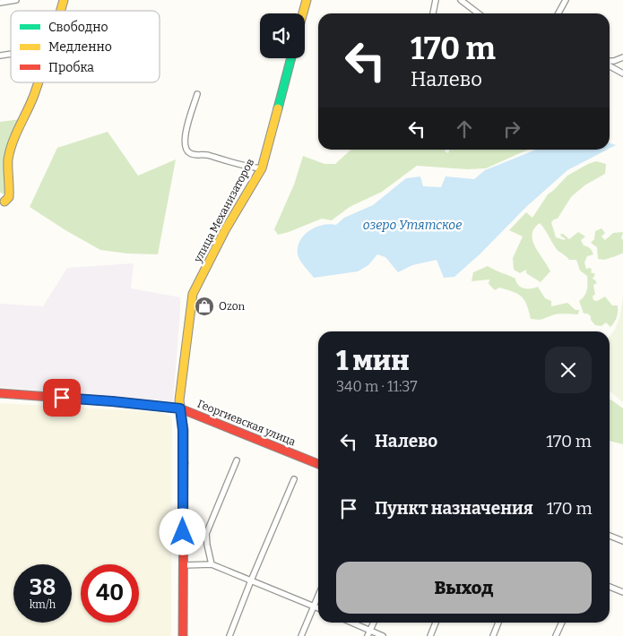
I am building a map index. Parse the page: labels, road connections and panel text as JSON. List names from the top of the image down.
{
  "streets": {
    "street": ["улица Механизаторов", "Георгиевская улица"]
  },
  "crossings": [
    ["улица Механизаторов", "Георгиевская улица"]
  ],
  "water": ["озеро Утятское"],
  "places": {
    "shop": ["Ozon"]
  },
  "legend": ["Свободно", "Медленно", "Пробка"],
  "page": {
    "turn": ["170 m", "Налево"],
    "heading": ["1 мин", "340 m · 11:37"],
    "list": [
      {
        "name": "Налево",
        "value": "170 m"
      },
      {
        "name": "Пункт назначения",
        "value": "170 m"
      }
    ],
    "buttons": "Выход",
    "speed": "38 km/h",
    "limit": "40"
  }
}
